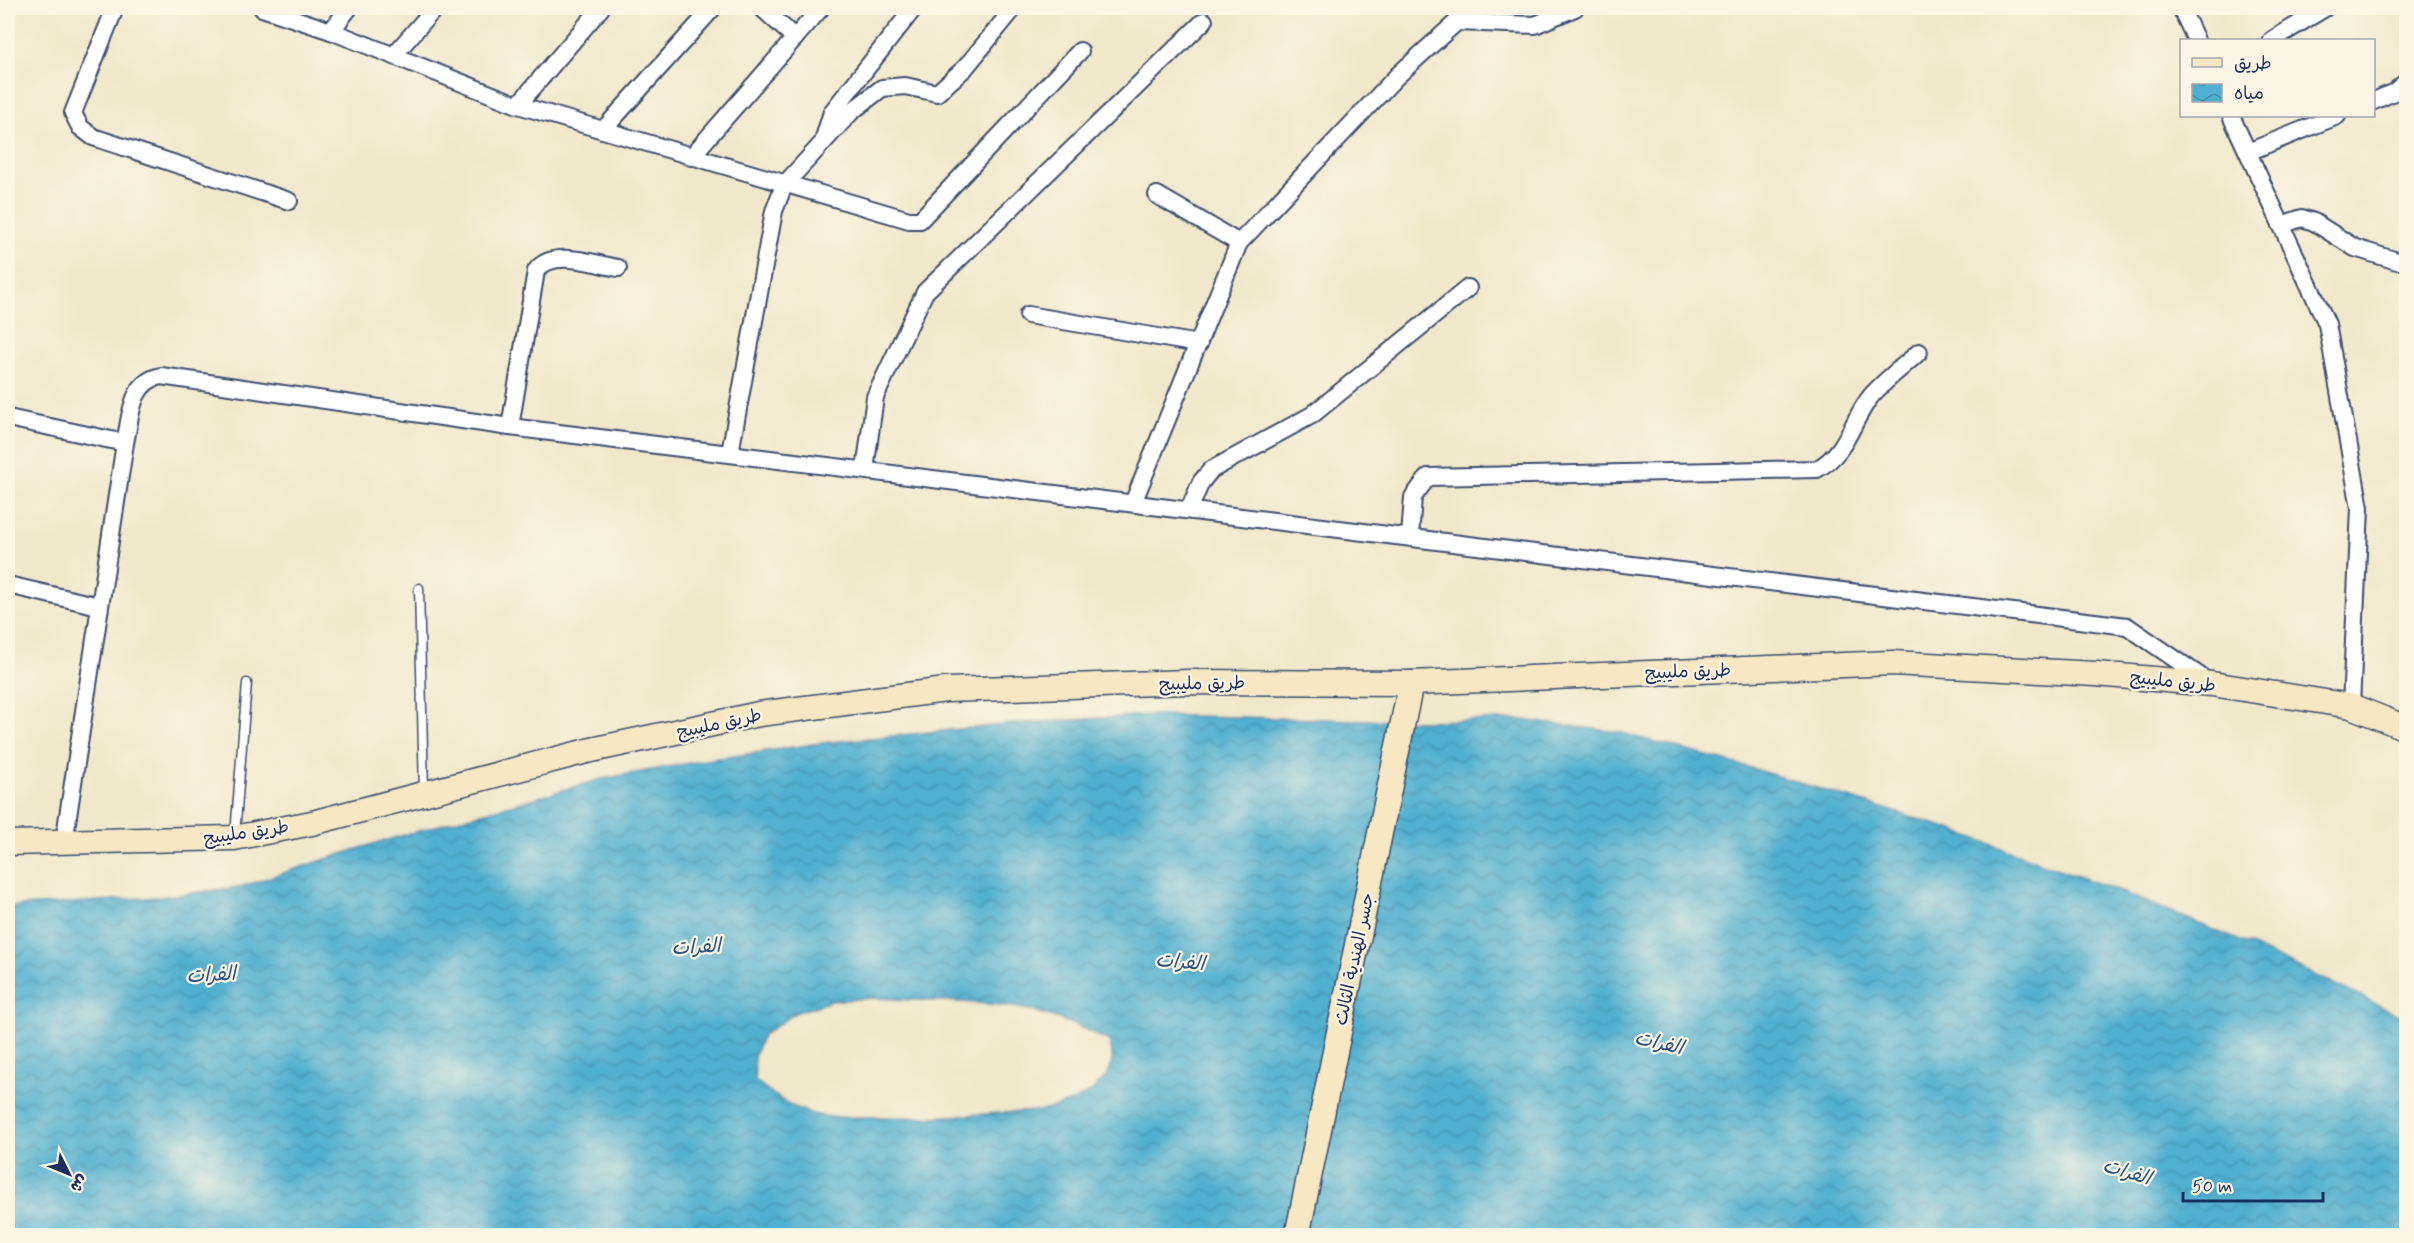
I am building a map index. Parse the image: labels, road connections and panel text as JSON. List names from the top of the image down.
{
  "streets": {
    "street": ["طريق مليبيج", "جسر الهندية الثالث"]
  },
  "crossings": [
    ["طريق مليبيج", "جسر الهندية الثالث"]
  ],
  "water": ["الفرات"],
  "legend": ["طريق", "مياه"],
  "scale_bar": "50 m",
  "north": "bottom right"
}
